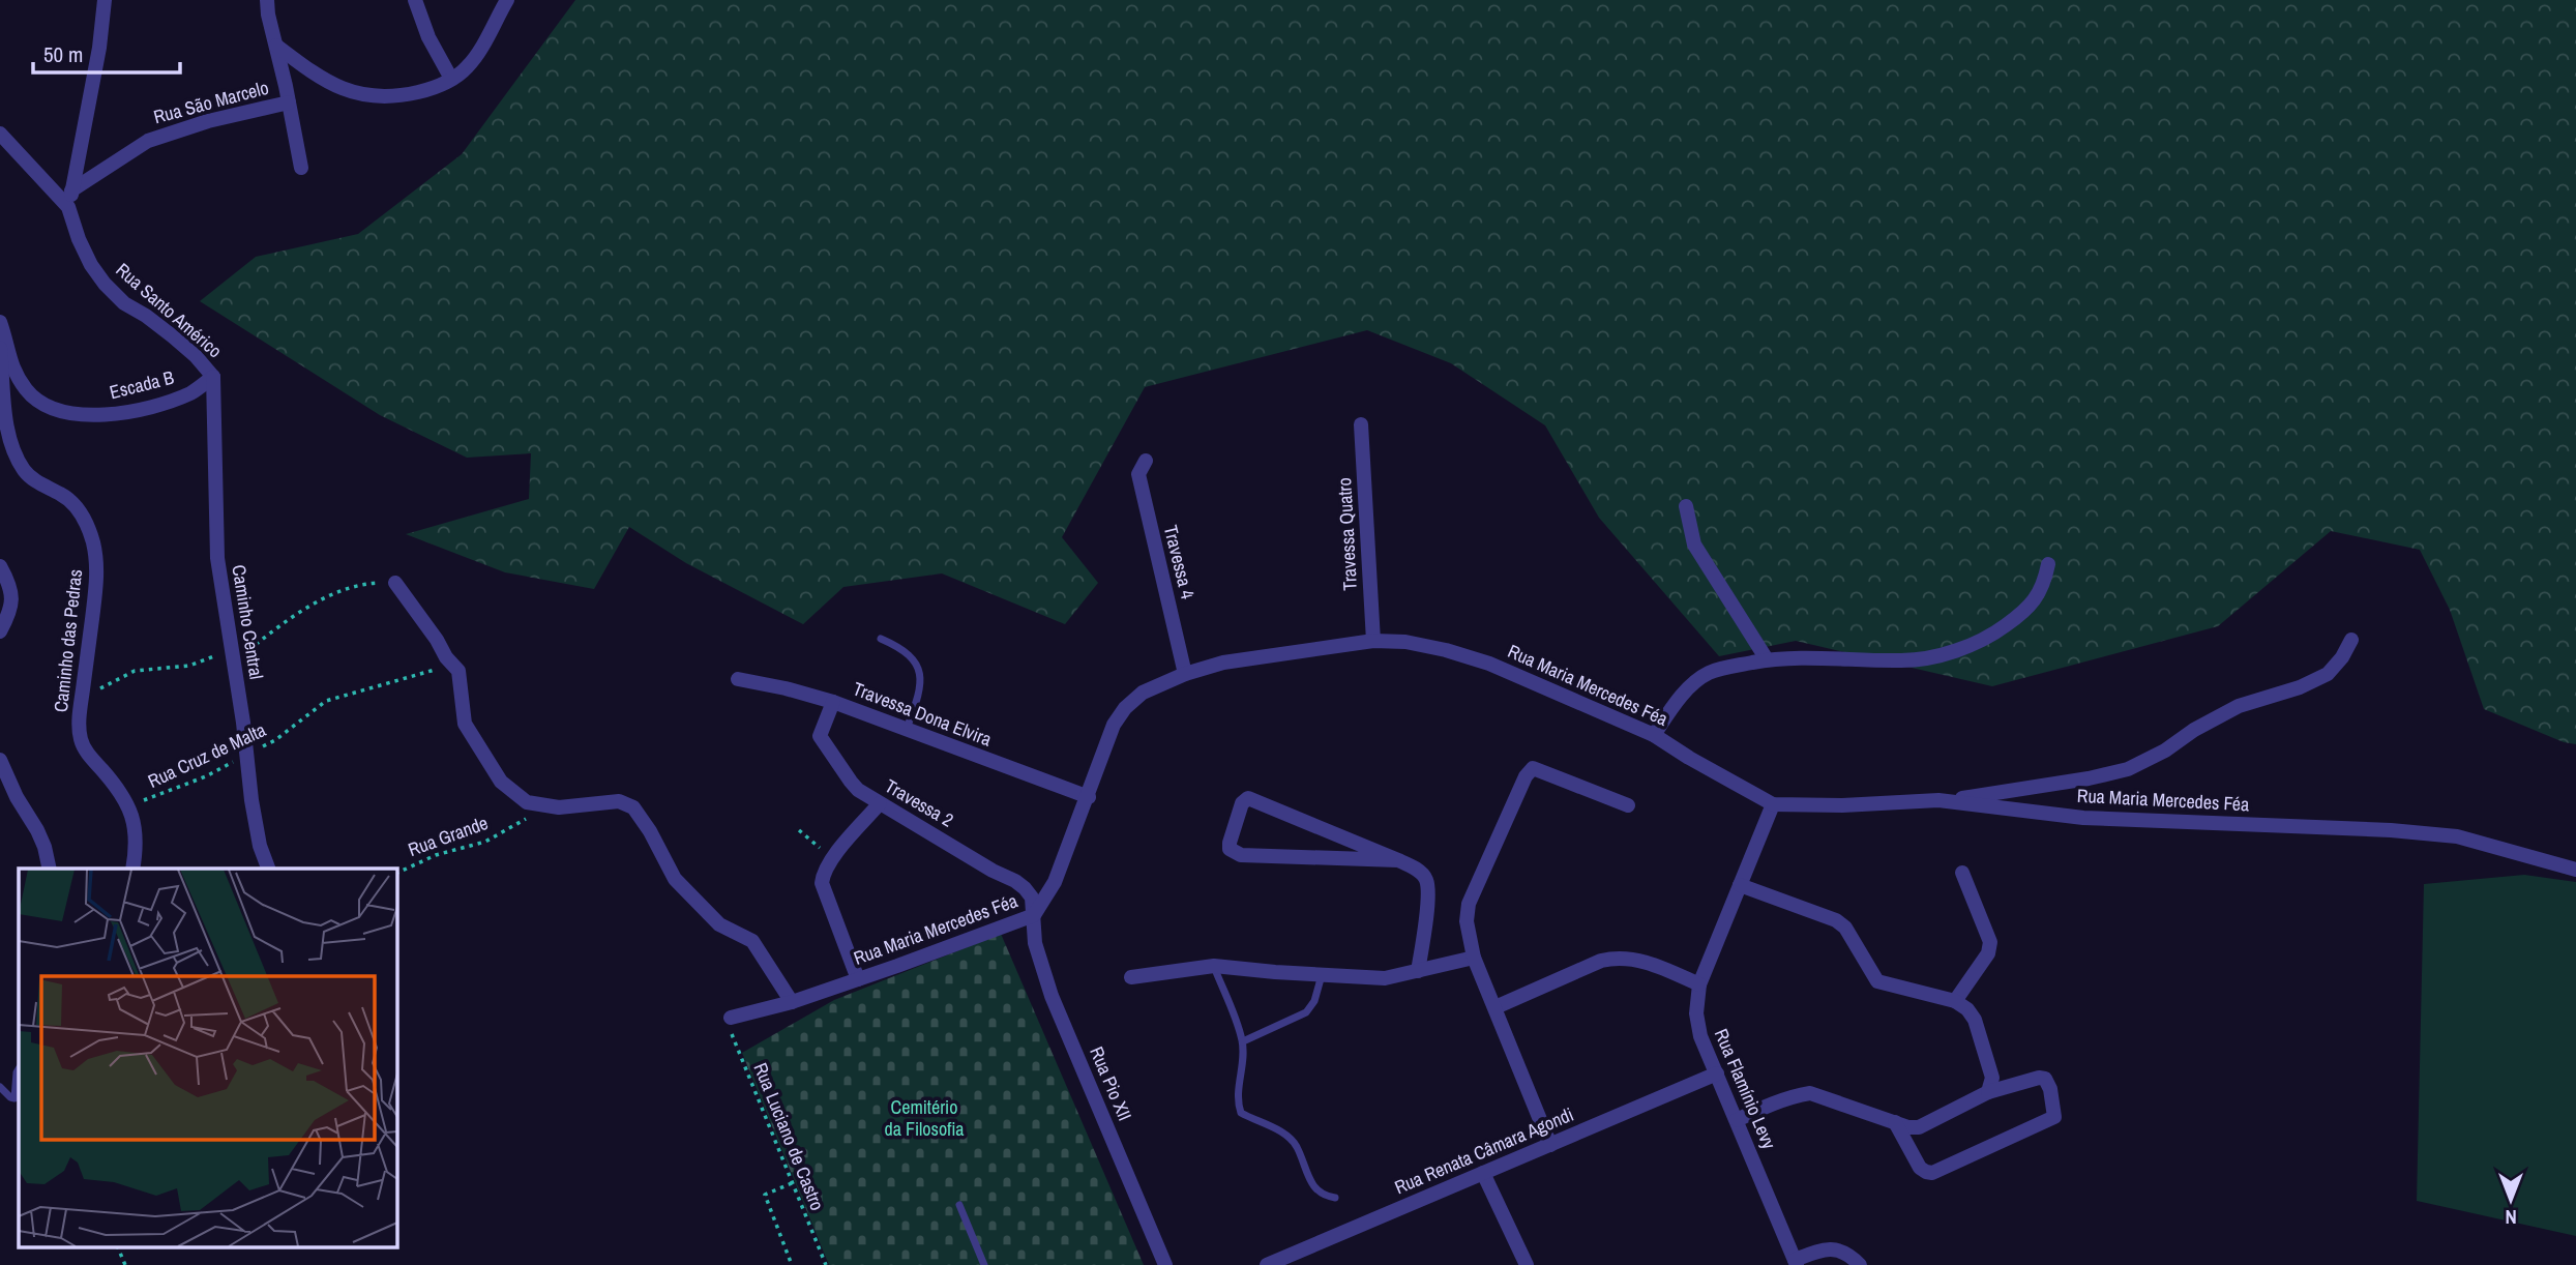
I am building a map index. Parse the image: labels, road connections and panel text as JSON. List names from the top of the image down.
{
  "streets": {
    "street": [
      "Rua São Marcelo",
      "Rua Santo Américo",
      "Escada B",
      "Travessa Quatro",
      "Travessa 4",
      "Caminho Central",
      "Caminho das Pedras",
      "Rua Maria Mercedes Féa",
      "Travessa Dona Elvira",
      "Travessa 2",
      "Rua Pio XII",
      "Rua Flamínio Levy",
      "Rua Renata Câmara Agondi"
    ],
    "path": ["Rua Cruz de Malta", "Rua Grande", "Rua Luciano de Castro"]
  },
  "crossings": [
    ["Rua Santo Américo", "Escada B"],
    ["Rua Santo Américo", "Caminho Central"],
    ["Escada B", "Caminho Central"],
    ["Travessa Quatro", "Rua Maria Mercedes Féa"],
    ["Travessa 4", "Rua Maria Mercedes Féa"],
    ["Caminho Central", "Rua Cruz de Malta"],
    ["Caminho das Pedras", "Rua Cruz de Malta"],
    ["Rua Maria Mercedes Féa", "Travessa Dona Elvira"],
    ["Rua Maria Mercedes Féa", "Travessa 2"],
    ["Rua Maria Mercedes Féa", "Rua Pio XII"],
    ["Rua Maria Mercedes Féa", "Rua Flamínio Levy"],
    ["Rua Maria Mercedes Féa", "Rua Luciano de Castro"],
    ["Travessa Dona Elvira", "Travessa 2"],
    ["Travessa 2", "Rua Pio XII"],
    ["Rua Flamínio Levy", "Rua Renata Câmara Agondi"]
  ],
  "parks": ["Cemitério da Filosofia"],
  "scale_bar": "50 m",
  "north": "bottom"
}
